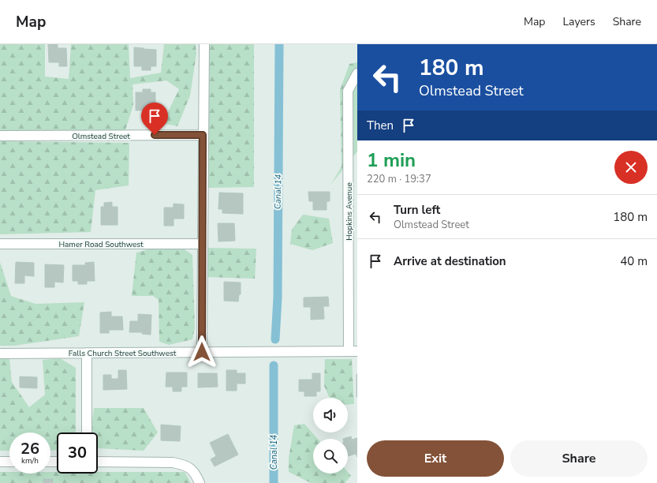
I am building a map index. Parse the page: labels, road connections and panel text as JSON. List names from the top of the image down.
{
  "streets": {
    "street": [
      "Olmstead Street",
      "Hopkins Avenue",
      "Hamer Road Southwest",
      "Falls Church Street Southwest"
    ]
  },
  "crossings": [
    ["Hopkins Avenue", "Falls Church Street Southwest"]
  ],
  "water": ["Canal 14"],
  "page": {
    "header": "Map",
    "nav": ["Map", "Layers", "Share"],
    "turn": ["180 m", "Olmstead Street"],
    "then": "Then",
    "heading": ["1 min", "220 m · 19:37"],
    "list": [
      {
        "name": "Turn left",
        "note": "Olmstead Street",
        "value": "180 m"
      },
      {
        "name": "Arrive at destination",
        "value": "40 m"
      }
    ],
    "speed": "26 km/h",
    "limit": "30",
    "buttons": ["Exit", "Share"]
  }
}
